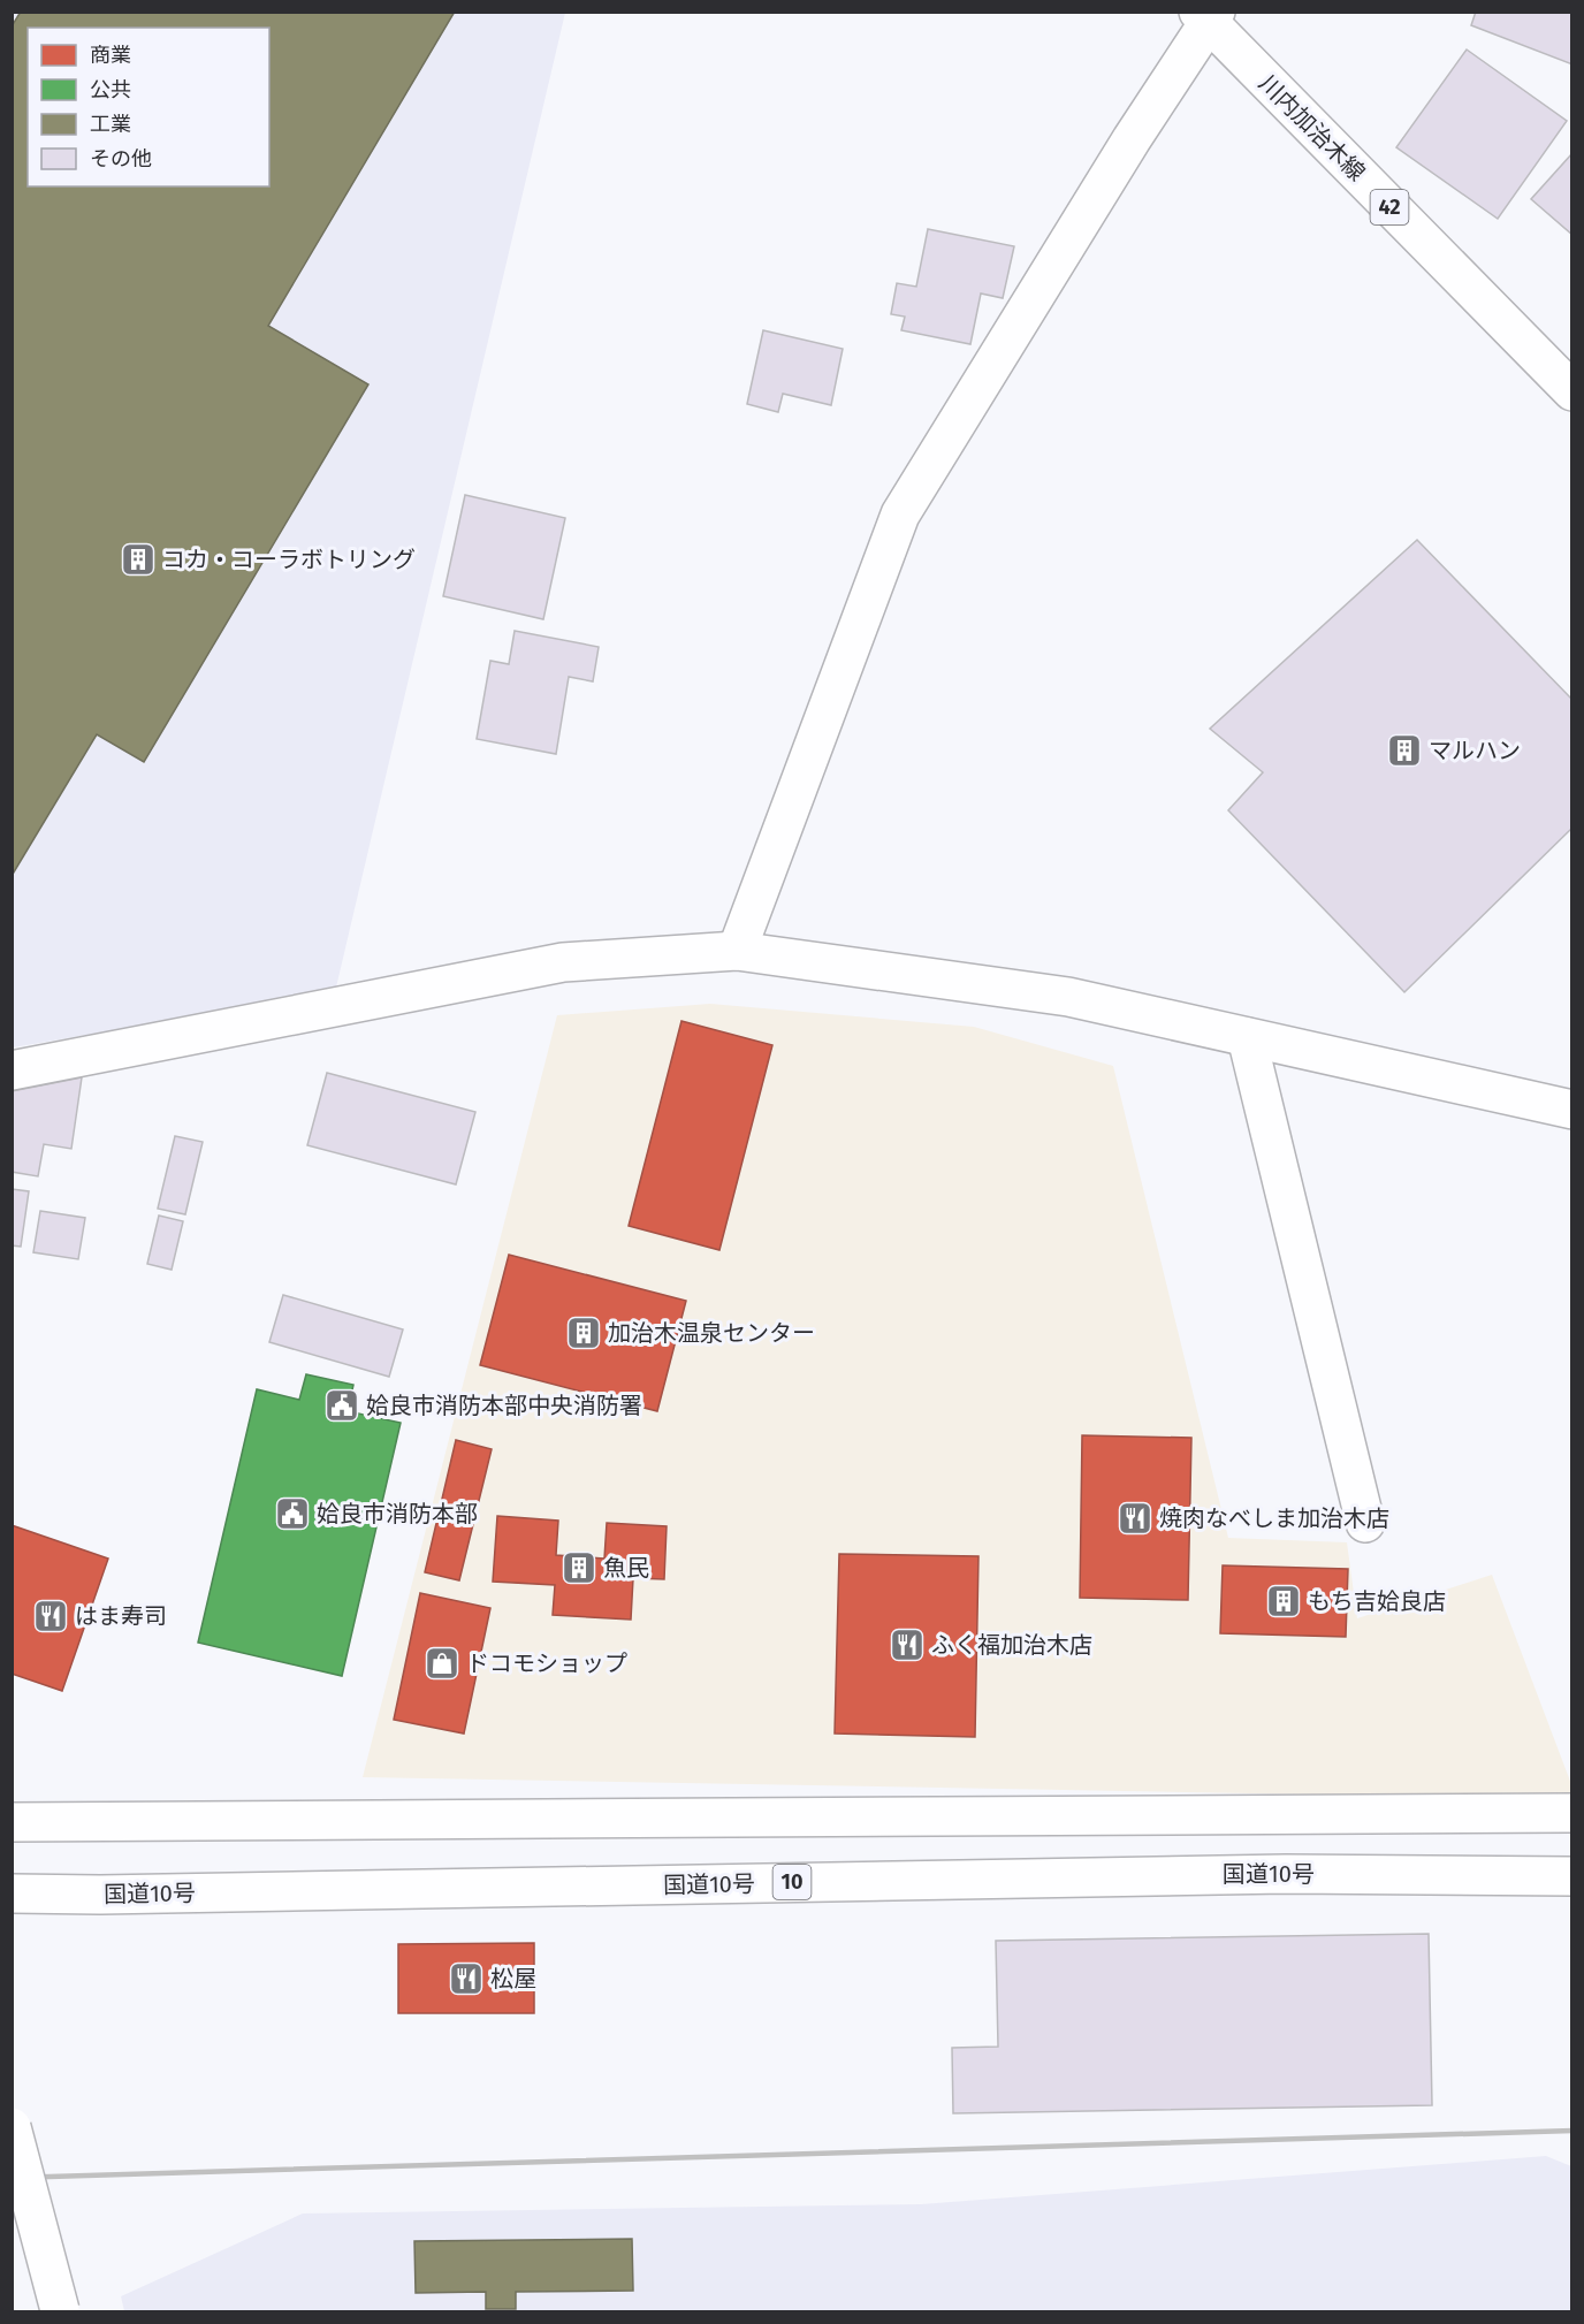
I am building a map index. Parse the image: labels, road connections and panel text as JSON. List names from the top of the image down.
{
  "streets": {
    "main road": [
      "川内加治木線",
      "42",
      "国道10号",
      "10"
    ]
  },
  "places": {
    "building": [
      "コカ・コーラボトリング",
      "マルハン",
      "加治木温泉センター",
      "魚民",
      "もち吉姶良店"
    ],
    "public building": ["姶良市消防本部中央消防署", "姶良市消防本部"],
    "restaurant": [
      "焼肉なべしま加治木店",
      "はま寿司",
      "ふく福加治木店",
      "松屋"
    ],
    "shop": ["ドコモショップ"]
  },
  "legend": [
    "商業",
    "公共",
    "工業",
    "その他"
  ]
}
